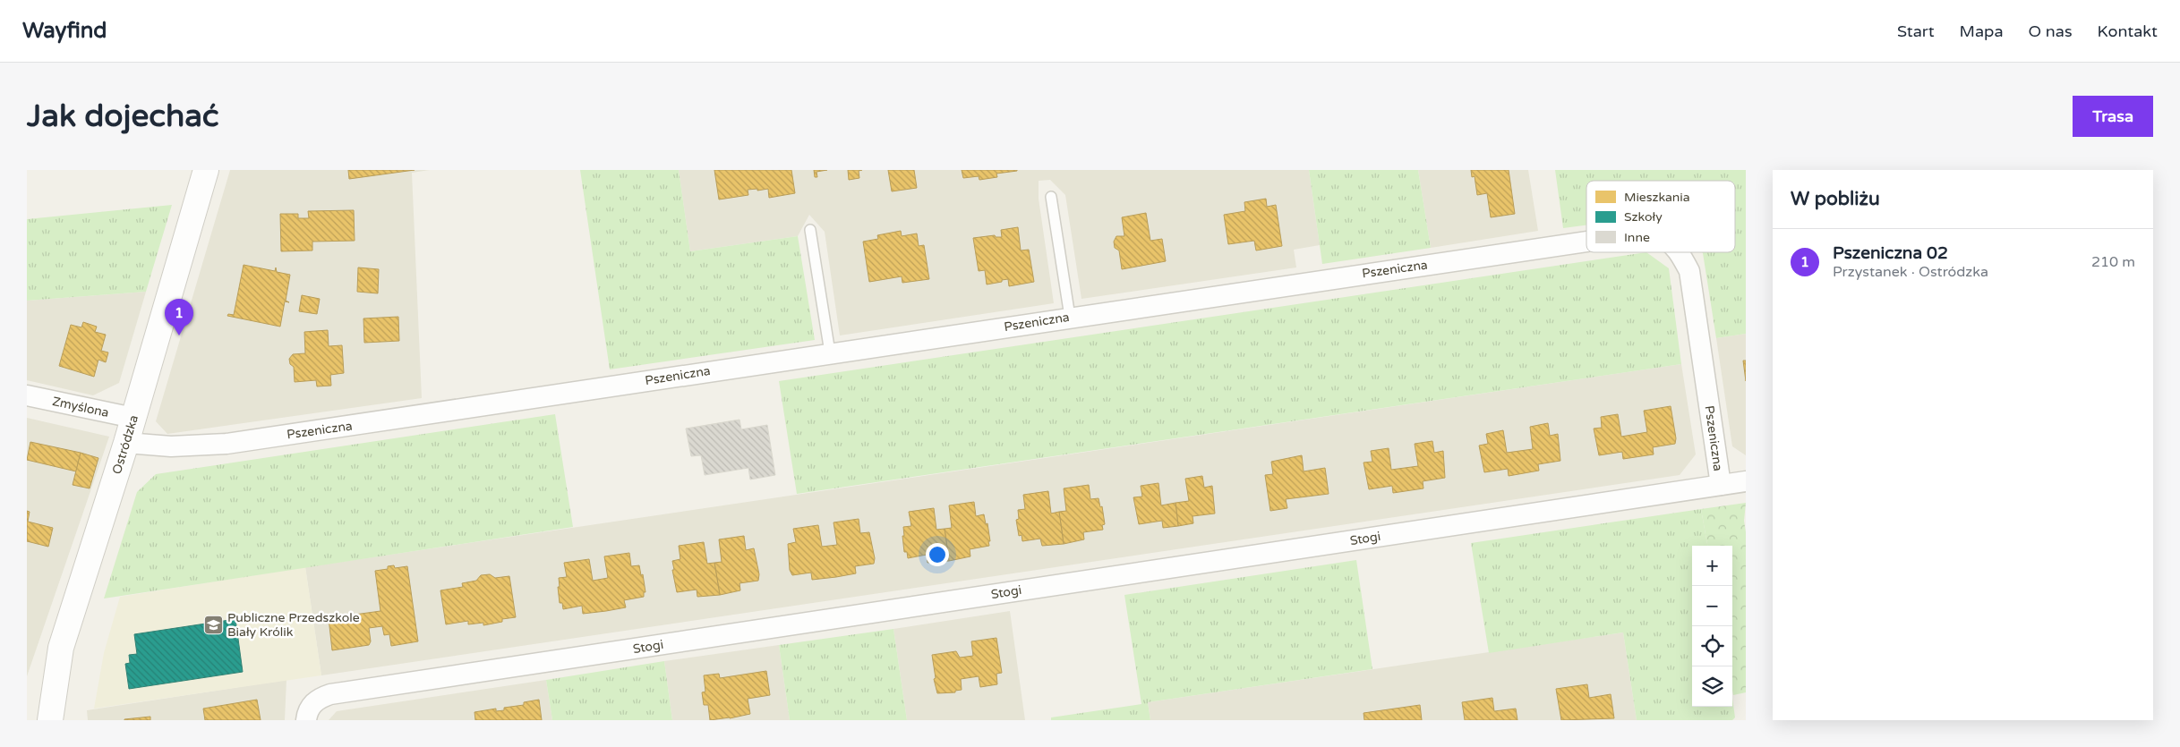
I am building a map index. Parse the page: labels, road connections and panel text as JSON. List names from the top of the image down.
{
  "streets": {
    "street": [
      "Pszeniczna",
      "Zmyślona",
      "Ostródzka",
      "Stogi"
    ]
  },
  "crossings": [
    ["Pszeniczna", "Ostródzka"],
    ["Pszeniczna", "Stogi"],
    ["Zmyślona", "Ostródzka"]
  ],
  "places": {
    "school or university": ["Publiczne Przedszkole Biały Królik"]
  },
  "legend": ["Mieszkania", "Szkoły", "Inne"],
  "page": {
    "header": "Wayfind",
    "nav": [
      "Start",
      "Mapa",
      "O nas",
      "Kontakt"
    ],
    "buttons": "Trasa",
    "title": "Jak dojechać",
    "heading": "W pobliżu",
    "list": [
      {
        "mark": "1",
        "name": "Pszeniczna 02",
        "note": "Przystanek · Ostródzka",
        "value": "210 m"
      }
    ],
    "pins": "1",
    "map_buttons": ["+", "−"]
  }
}
